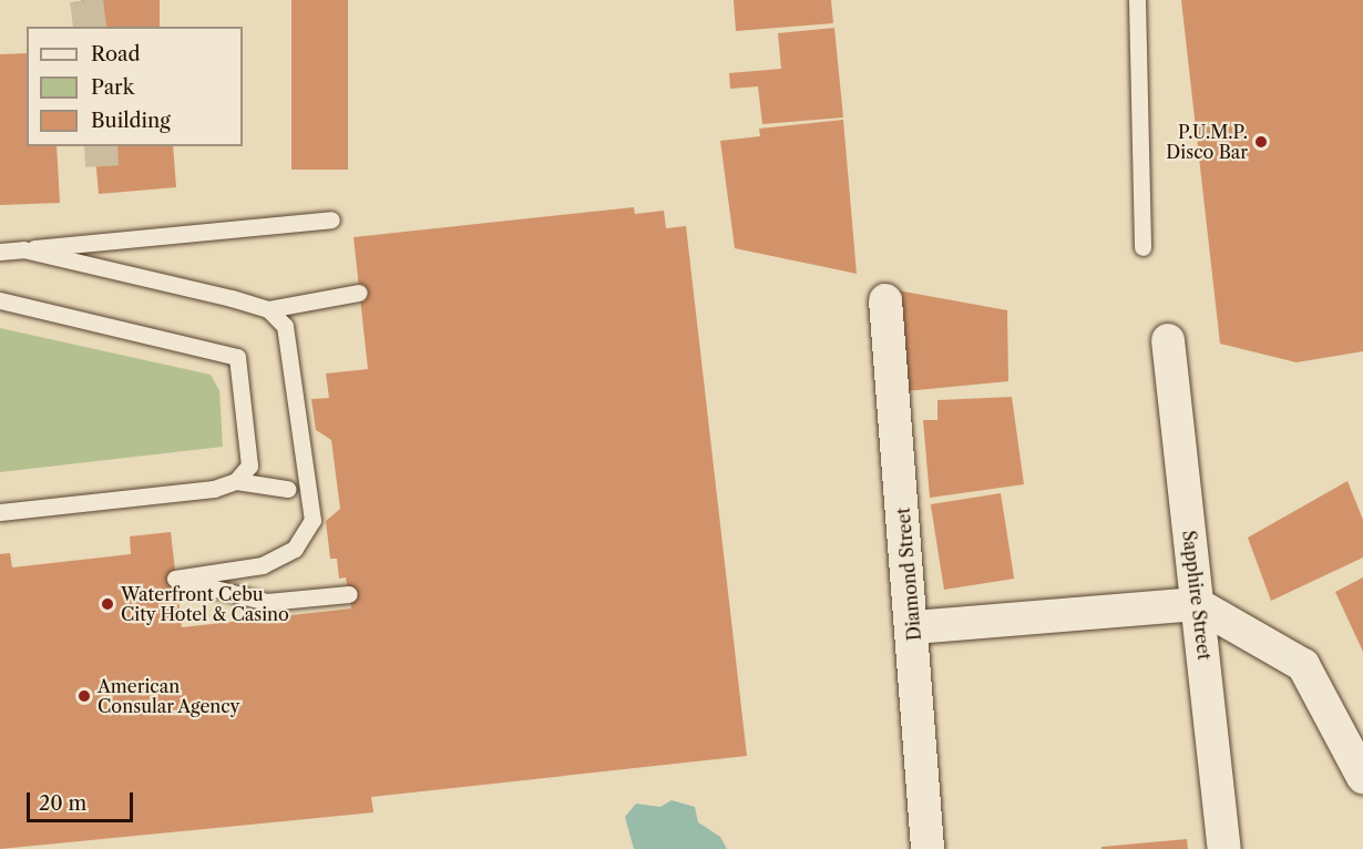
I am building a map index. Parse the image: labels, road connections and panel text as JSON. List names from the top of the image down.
{
  "streets": {
    "street": ["Diamond Street", "Sapphire Street"]
  },
  "places": ["P.U.M.P. Disco Bar", "Waterfront Cebu City Hotel & Casino", "American Consular Agency"],
  "legend": ["Road", "Park", "Building"],
  "scale_bar": "20 m"
}
